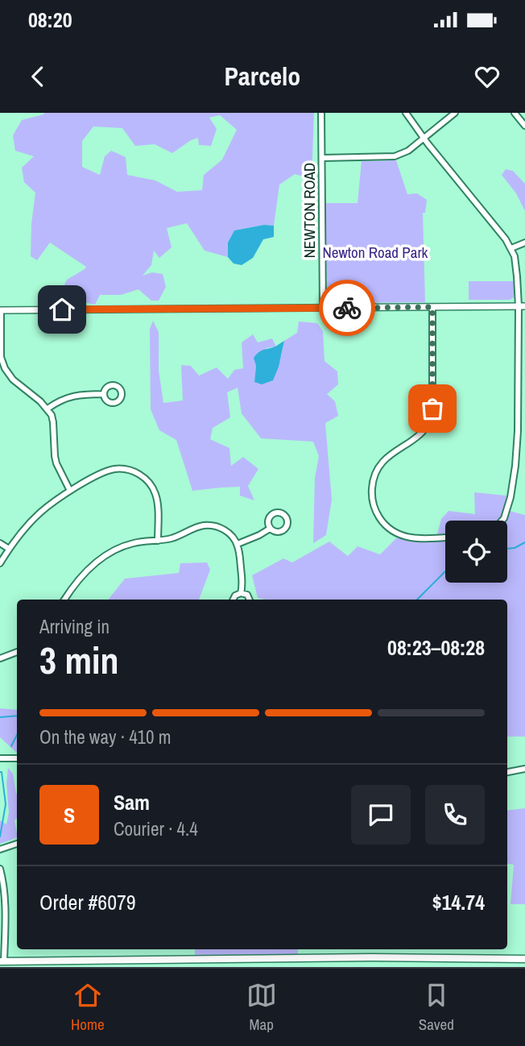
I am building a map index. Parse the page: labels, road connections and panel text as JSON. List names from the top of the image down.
{
  "streets": {
    "street": ["NEWTON ROAD"]
  },
  "parks": ["Newton Road Park"],
  "page": {
    "status": "08:20",
    "header": "Parcelo",
    "heading": ["3 min", "Arriving in", "08:23–08:28"],
    "panel": [
      "Sam",
      "Courier · 4.4",
      "Order #6079",
      "$14.74"
    ],
    "bar": "On the way · 410 m",
    "round": "S",
    "tabs": ["Home", "Map", "Saved"]
  }
}
